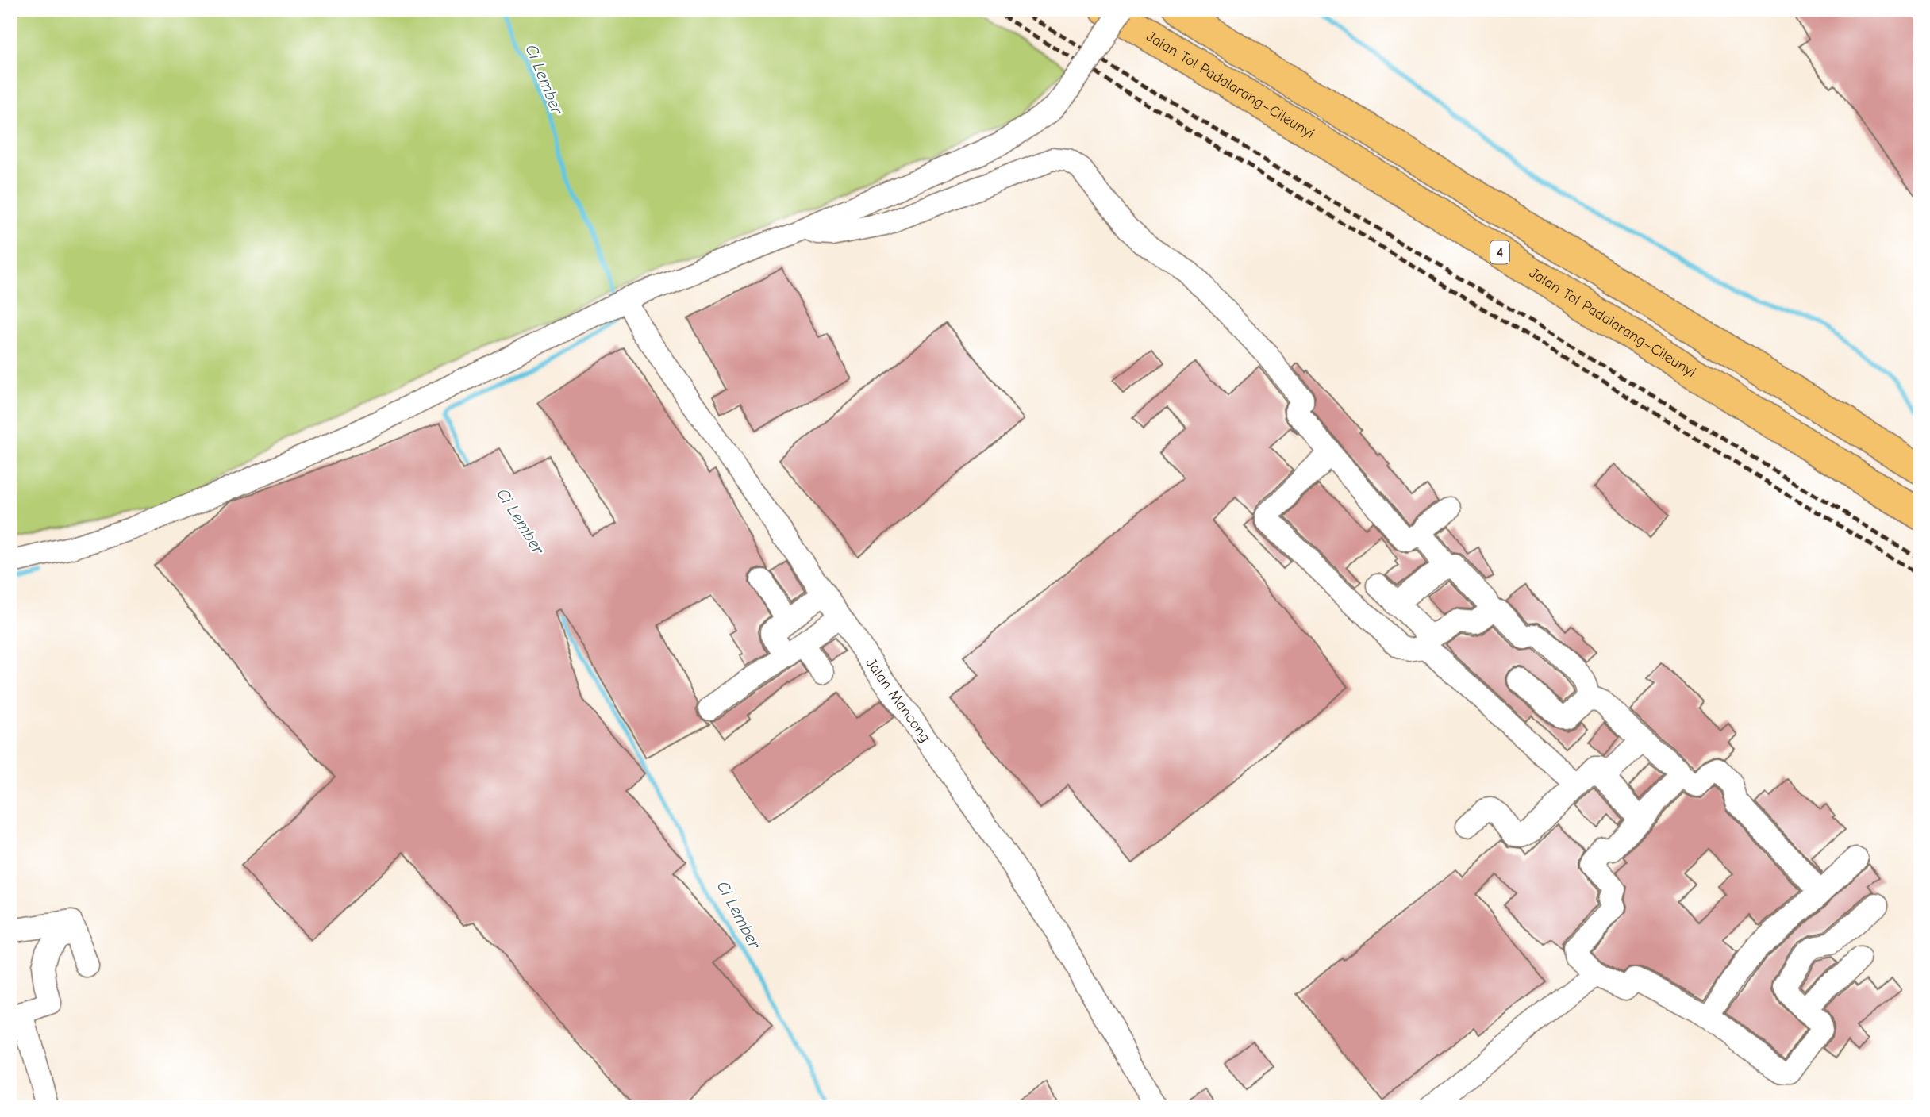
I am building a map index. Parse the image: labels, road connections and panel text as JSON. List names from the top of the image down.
{
  "streets": {
    "highway": ["Jalan Tol Padalarang–Cileunyi", "4"],
    "street": ["Jalan Mancong"]
  },
  "water": ["Ci Lember"]
}
